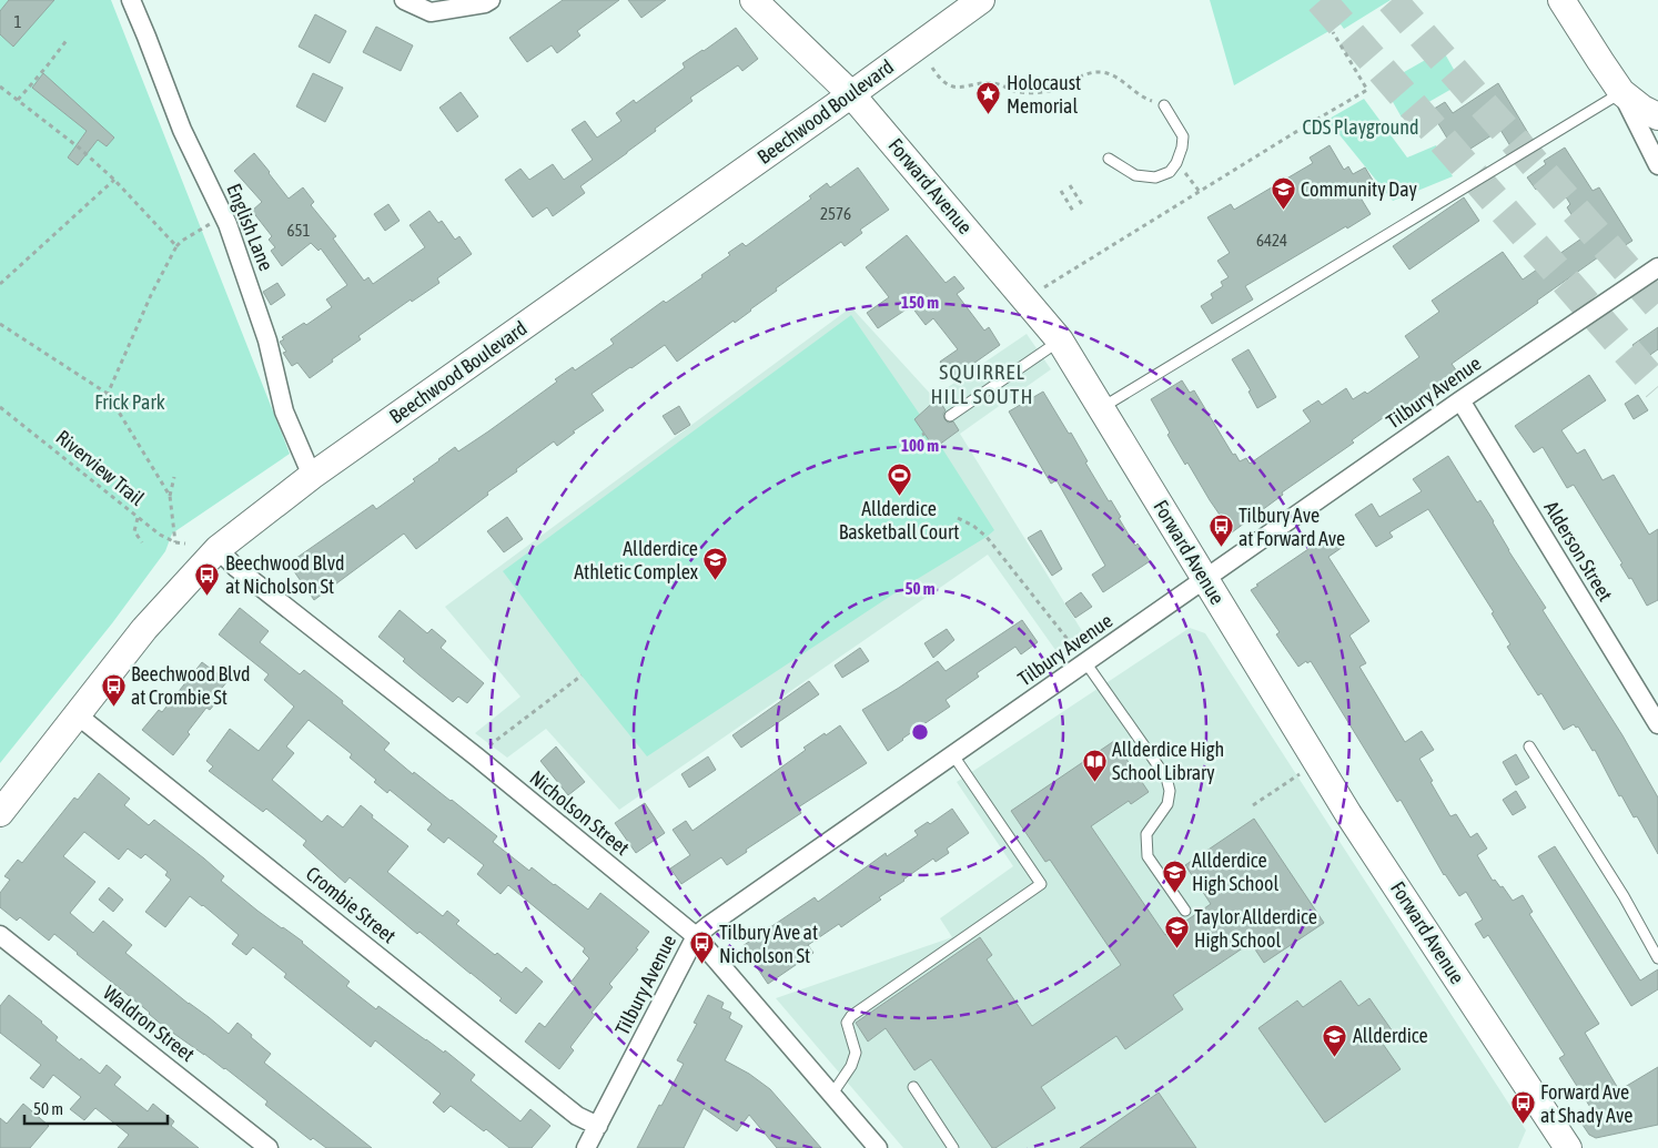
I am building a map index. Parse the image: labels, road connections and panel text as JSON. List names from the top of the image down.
{
  "streets": {
    "street": [
      "Beechwood Boulevard",
      "Forward Avenue",
      "English Lane",
      "Tilbury Avenue",
      "Alderson Street",
      "Nicholson Street",
      "Crombie Street",
      "Waldron Street"
    ],
    "path": ["Riverview Trail"]
  },
  "crossings": [
    ["Beechwood Boulevard", "Forward Avenue"],
    ["Beechwood Boulevard", "English Lane"],
    ["Beechwood Boulevard", "Nicholson Street"],
    ["Beechwood Boulevard", "Crombie Street"],
    ["Forward Avenue", "Tilbury Avenue"],
    ["Tilbury Avenue", "Alderson Street"],
    ["Tilbury Avenue", "Nicholson Street"],
    ["Tilbury Avenue", "Crombie Street"]
  ],
  "districts": ["SQUIRREL HILL SOUTH"],
  "parks": ["CDS Playground", "Frick Park"],
  "places": {
    "place": ["Holocaust Memorial"],
    "school or university": [
      "Community Day",
      "Allderdice Athletic Complex",
      "Allderdice High School",
      "Taylor Allderdice High School",
      "Allderdice"
    ],
    "sports": ["Allderdice Basketball Court"],
    "bus stop": [
      "Tilbury Ave at Forward Ave",
      "Beechwood Blvd at Nicholson St",
      "Beechwood Blvd at Crombie St",
      "Tilbury Ave at Nicholson St",
      "Forward Ave at Shady Ave"
    ],
    "library": ["Allderdice High School Library"]
  },
  "house_numbers": [
    "1",
    "2576",
    "651",
    "6424"
  ],
  "scale_bar": "50 m",
  "rings": ["150 m", "100 m", "50 m"]
}
